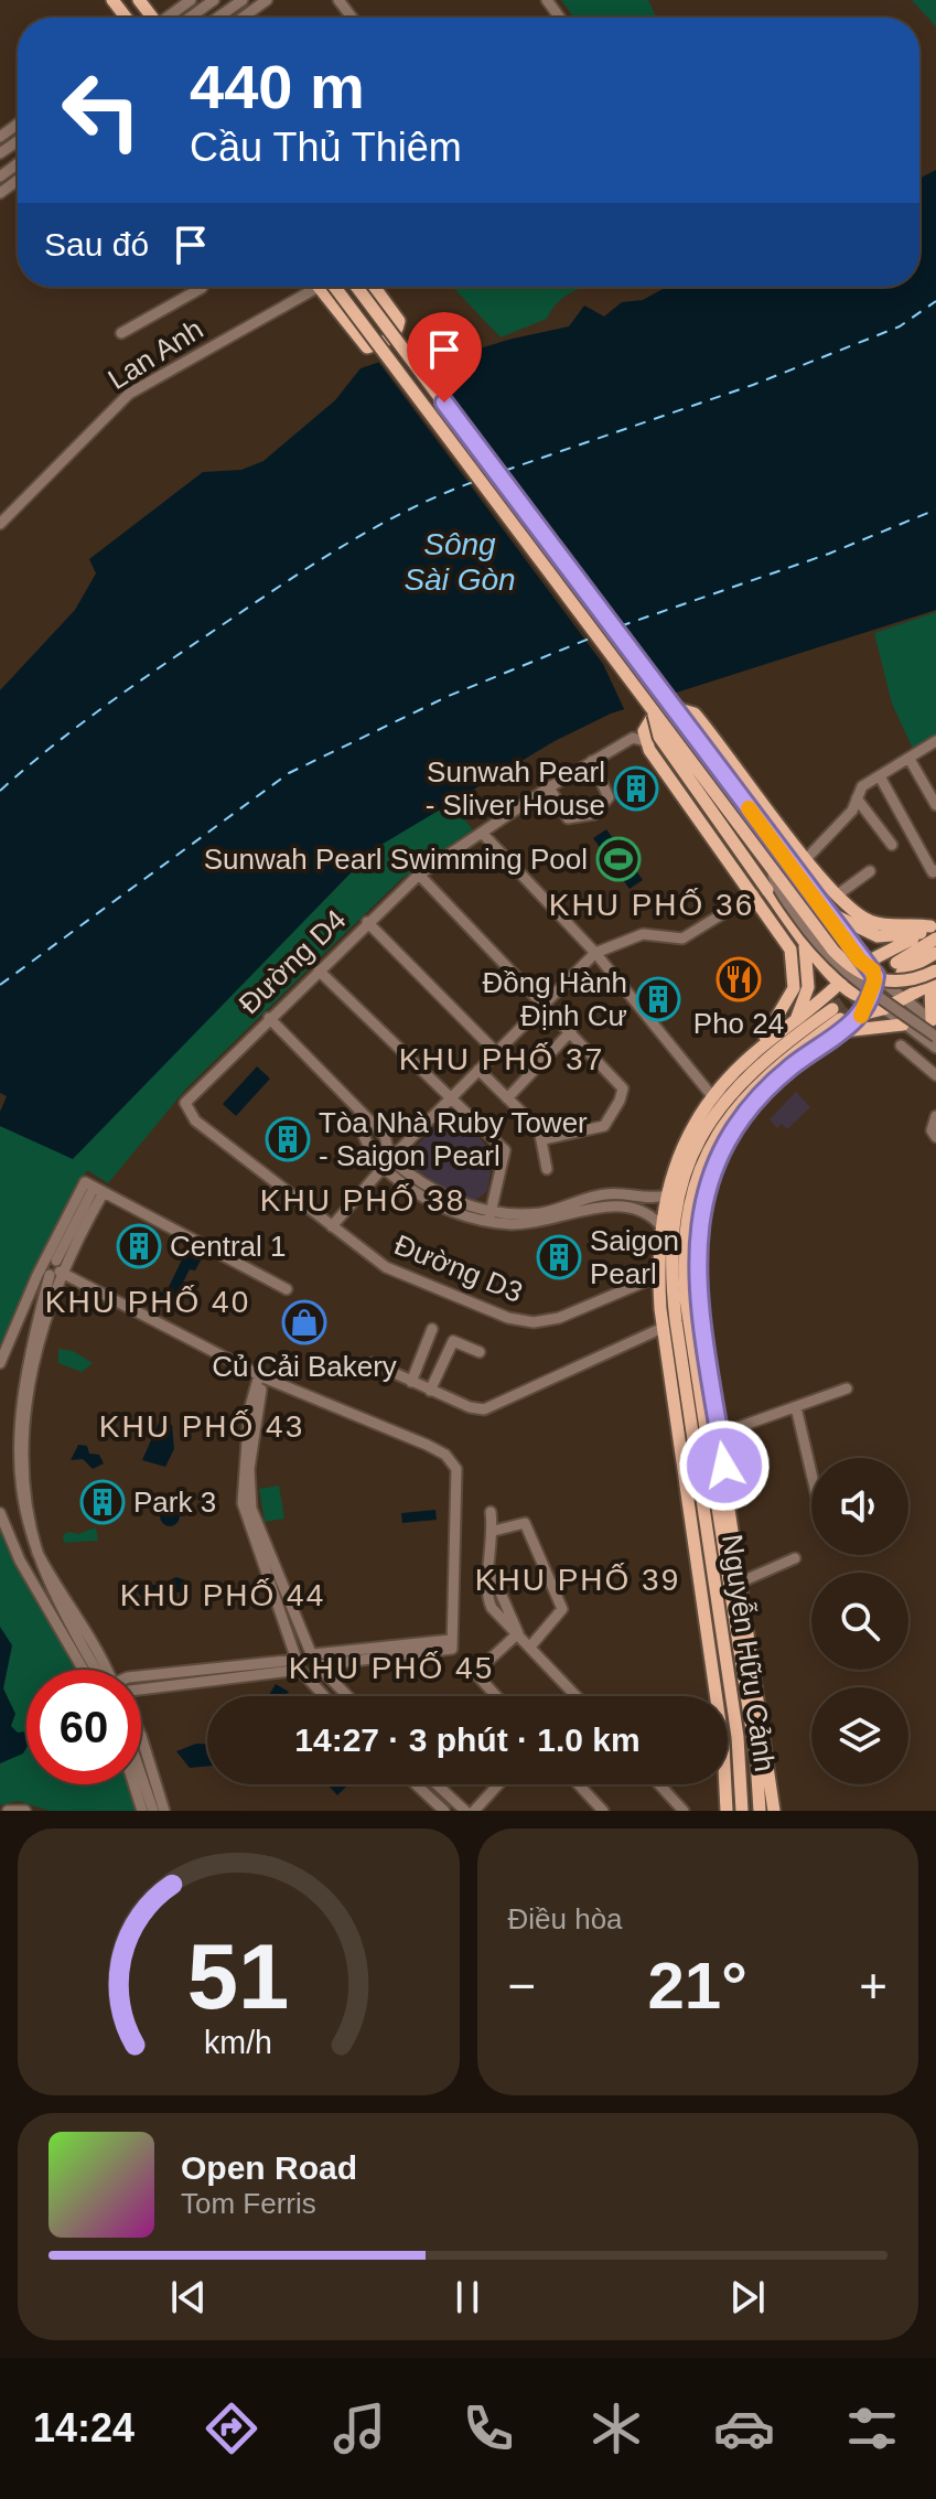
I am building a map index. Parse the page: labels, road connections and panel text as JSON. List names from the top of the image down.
{
  "streets": {
    "main road": ["Nguyễn Hữu Cảnh"],
    "street": ["Lan Anh", "Đường D4", "Đường D3"]
  },
  "crossings": [
    ["Đường D4", "Đường D3"],
    ["Đường D3", "Nguyễn Hữu Cảnh"]
  ],
  "districts": [
    "KHU PHỐ 36",
    "KHU PHỐ 37",
    "KHU PHỐ 38",
    "KHU PHỐ 40",
    "KHU PHỐ 43",
    "KHU PHỐ 39",
    "KHU PHỐ 44",
    "KHU PHỐ 45"
  ],
  "water": ["Sông Sài Gòn"],
  "places": {
    "building": [
      "Sunwah Pearl - Sliver House",
      "Đồng Hành Định Cư",
      "Tòa Nhà Ruby Tower - Saigon Pearl",
      "Central 1",
      "Saigon Pearl",
      "Park 3"
    ],
    "sports": ["Sunwah Pearl Swimming Pool"],
    "restaurant": ["Pho 24"],
    "shop": ["Củ Cải Bakery"]
  },
  "page": {
    "turn": ["440 m", "Cầu Thủ Thiêm"],
    "then": "Sau đó",
    "limit": "60",
    "trip": "14:27 · 3 phút · 1.0 km",
    "tile": "Điều hòa",
    "heat": ["−", "21°", "+"],
    "song": ["Open Road", "Tom Ferris"],
    "tabs": "14:24",
    "gauge": ["51", "km/h"]
  }
}
